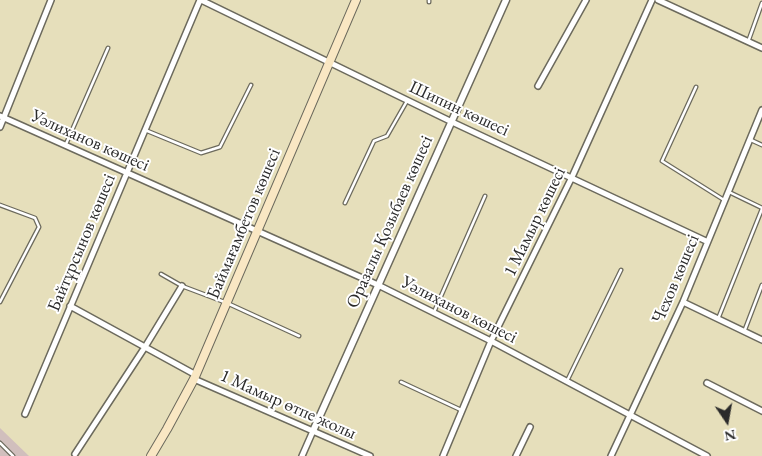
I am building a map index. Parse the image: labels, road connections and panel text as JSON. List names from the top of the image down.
{
  "streets": {
    "main road": ["Баймағамбетов көшесі"],
    "street": [
      "Шипин көшесі",
      "Уәлиханов көшесі",
      "Оразалы Қозыбаев көшесі",
      "1 Мамыр көшесі",
      "Байтұрсынов көшесі",
      "Чехов көшесі",
      "1 Мамыр өтпе жолы"
    ]
  },
  "crossings": [
    ["Шипин көшесі", "Оразалы Қозыбаев көшесі"],
    ["Шипин көшесі", "1 Мамыр көшесі"],
    ["Шипин көшесі", "Баймағамбетов көшесі"],
    ["Шипин көшесі", "Байтұрсынов көшесі"],
    ["Шипин көшесі", "Чехов көшесі"],
    ["Уәлиханов көшесі", "Оразалы Қозыбаев көшесі"],
    ["Уәлиханов көшесі", "1 Мамыр көшесі"],
    ["Уәлиханов көшесі", "Баймағамбетов көшесі"],
    ["Уәлиханов көшесі", "Байтұрсынов көшесі"],
    ["Уәлиханов көшесі", "Чехов көшесі"],
    ["Оразалы Қозыбаев көшесі", "1 Мамыр өтпе жолы"],
    ["Баймағамбетов көшесі", "1 Мамыр өтпе жолы"],
    ["Байтұрсынов көшесі", "1 Мамыр өтпе жолы"]
  ],
  "north": "bottom"
}
